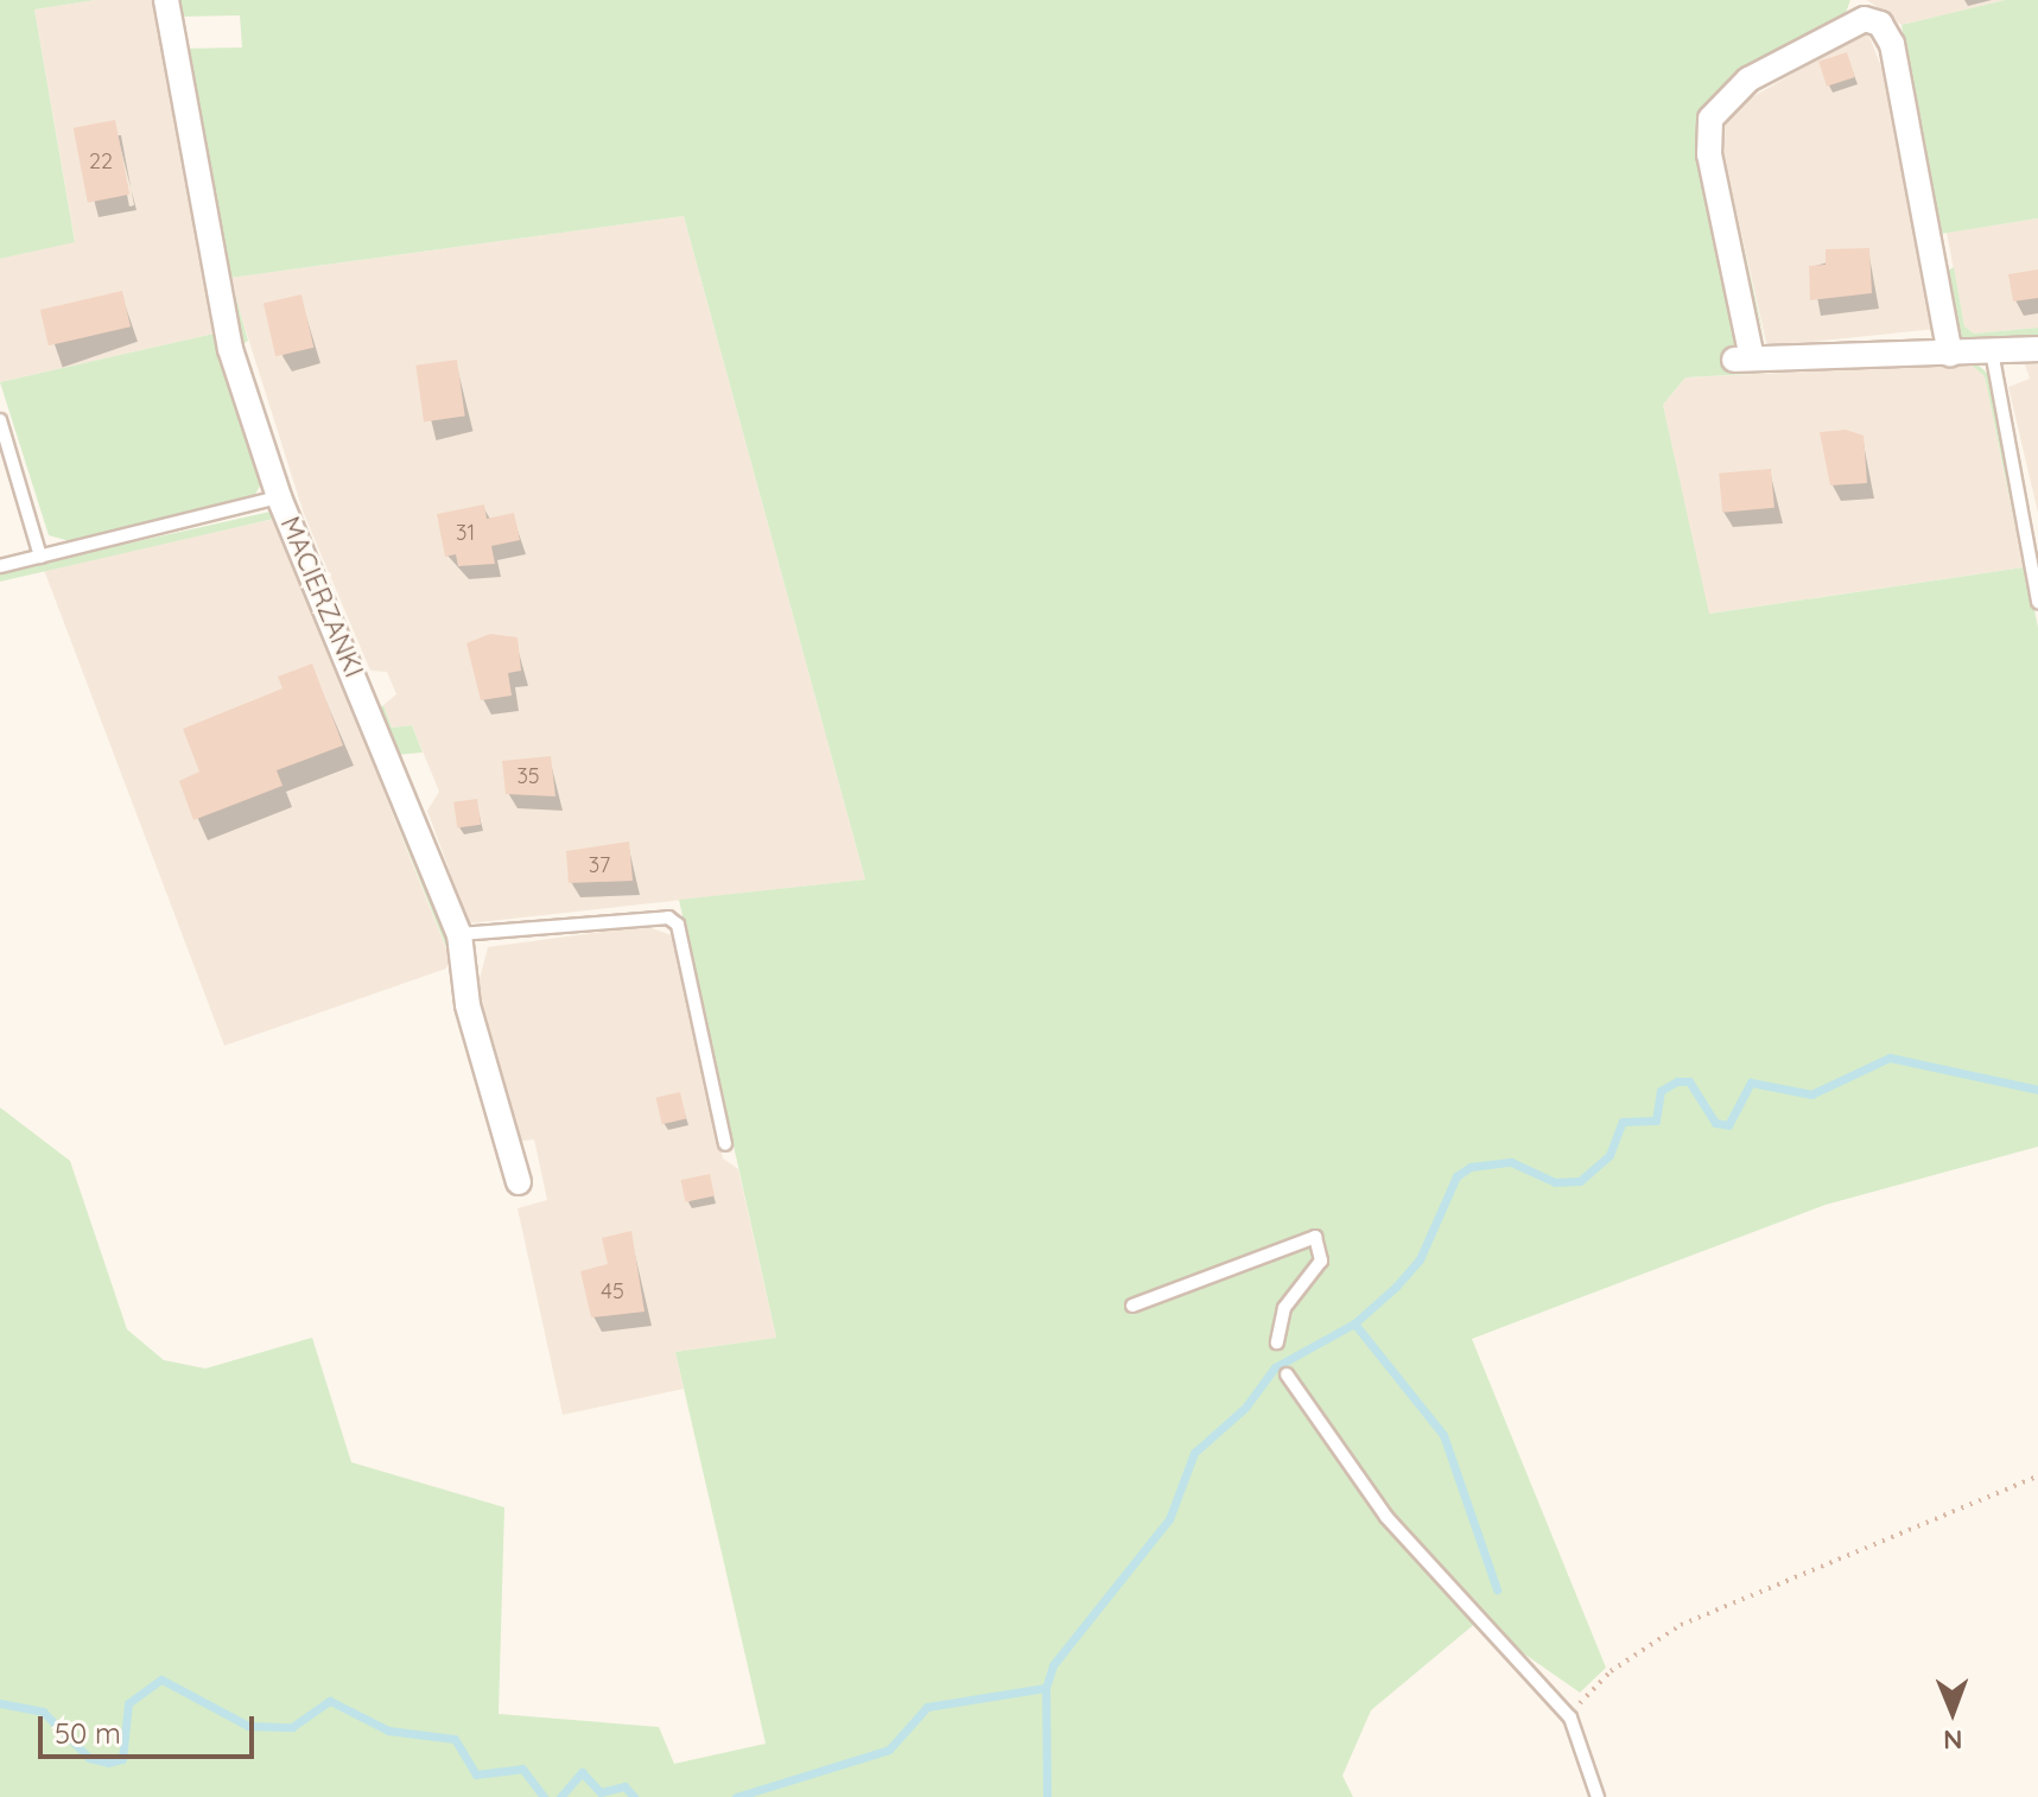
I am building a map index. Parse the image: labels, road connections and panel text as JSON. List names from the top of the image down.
{
  "streets": {
    "street": ["MACIERZANKI"]
  },
  "house_numbers": [
    "22",
    "31",
    "35",
    "37",
    "45"
  ],
  "scale_bar": "50 m",
  "north": "bottom"
}
